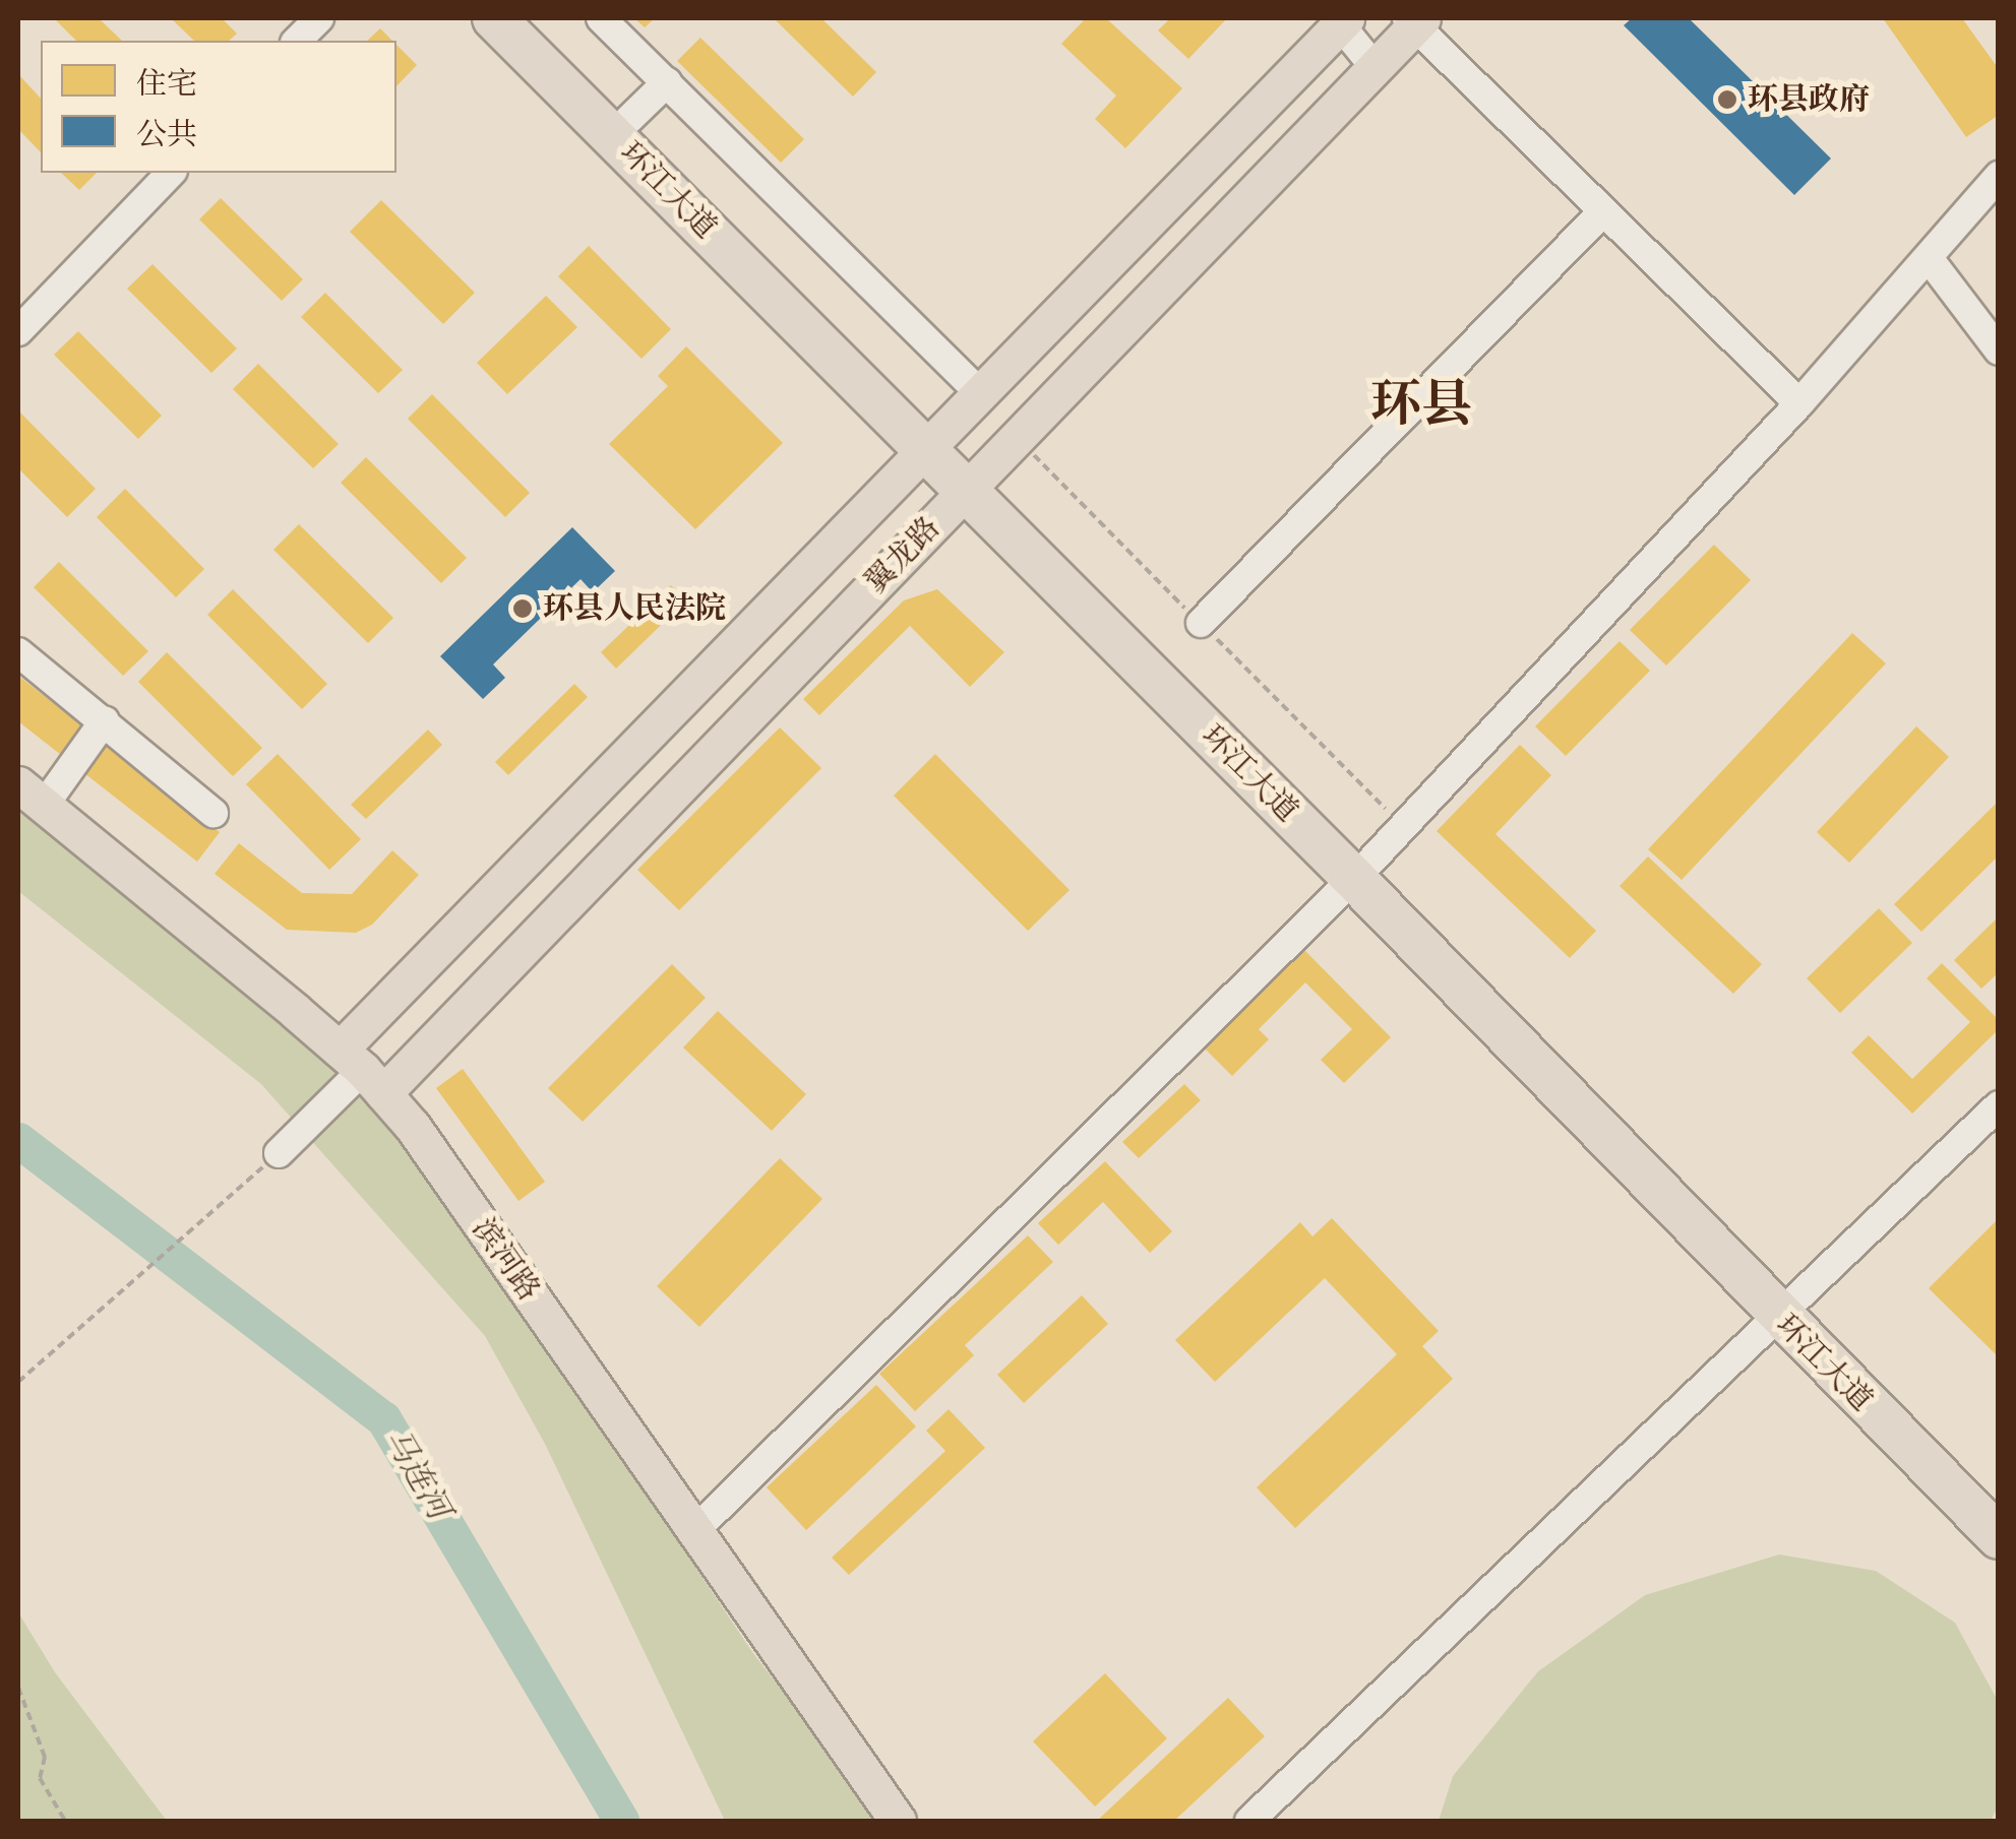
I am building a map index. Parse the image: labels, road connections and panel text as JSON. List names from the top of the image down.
{
  "streets": {
    "highway": ["环江大道"],
    "main road": ["翼龙路", "滨河路"]
  },
  "crossings": [
    ["环江大道", "翼龙路"],
    ["翼龙路", "滨河路"]
  ],
  "districts": ["环县"],
  "water": ["马连河"],
  "places": ["环县政府", "环县人民法院"],
  "legend": ["住宅", "公共"]
}
